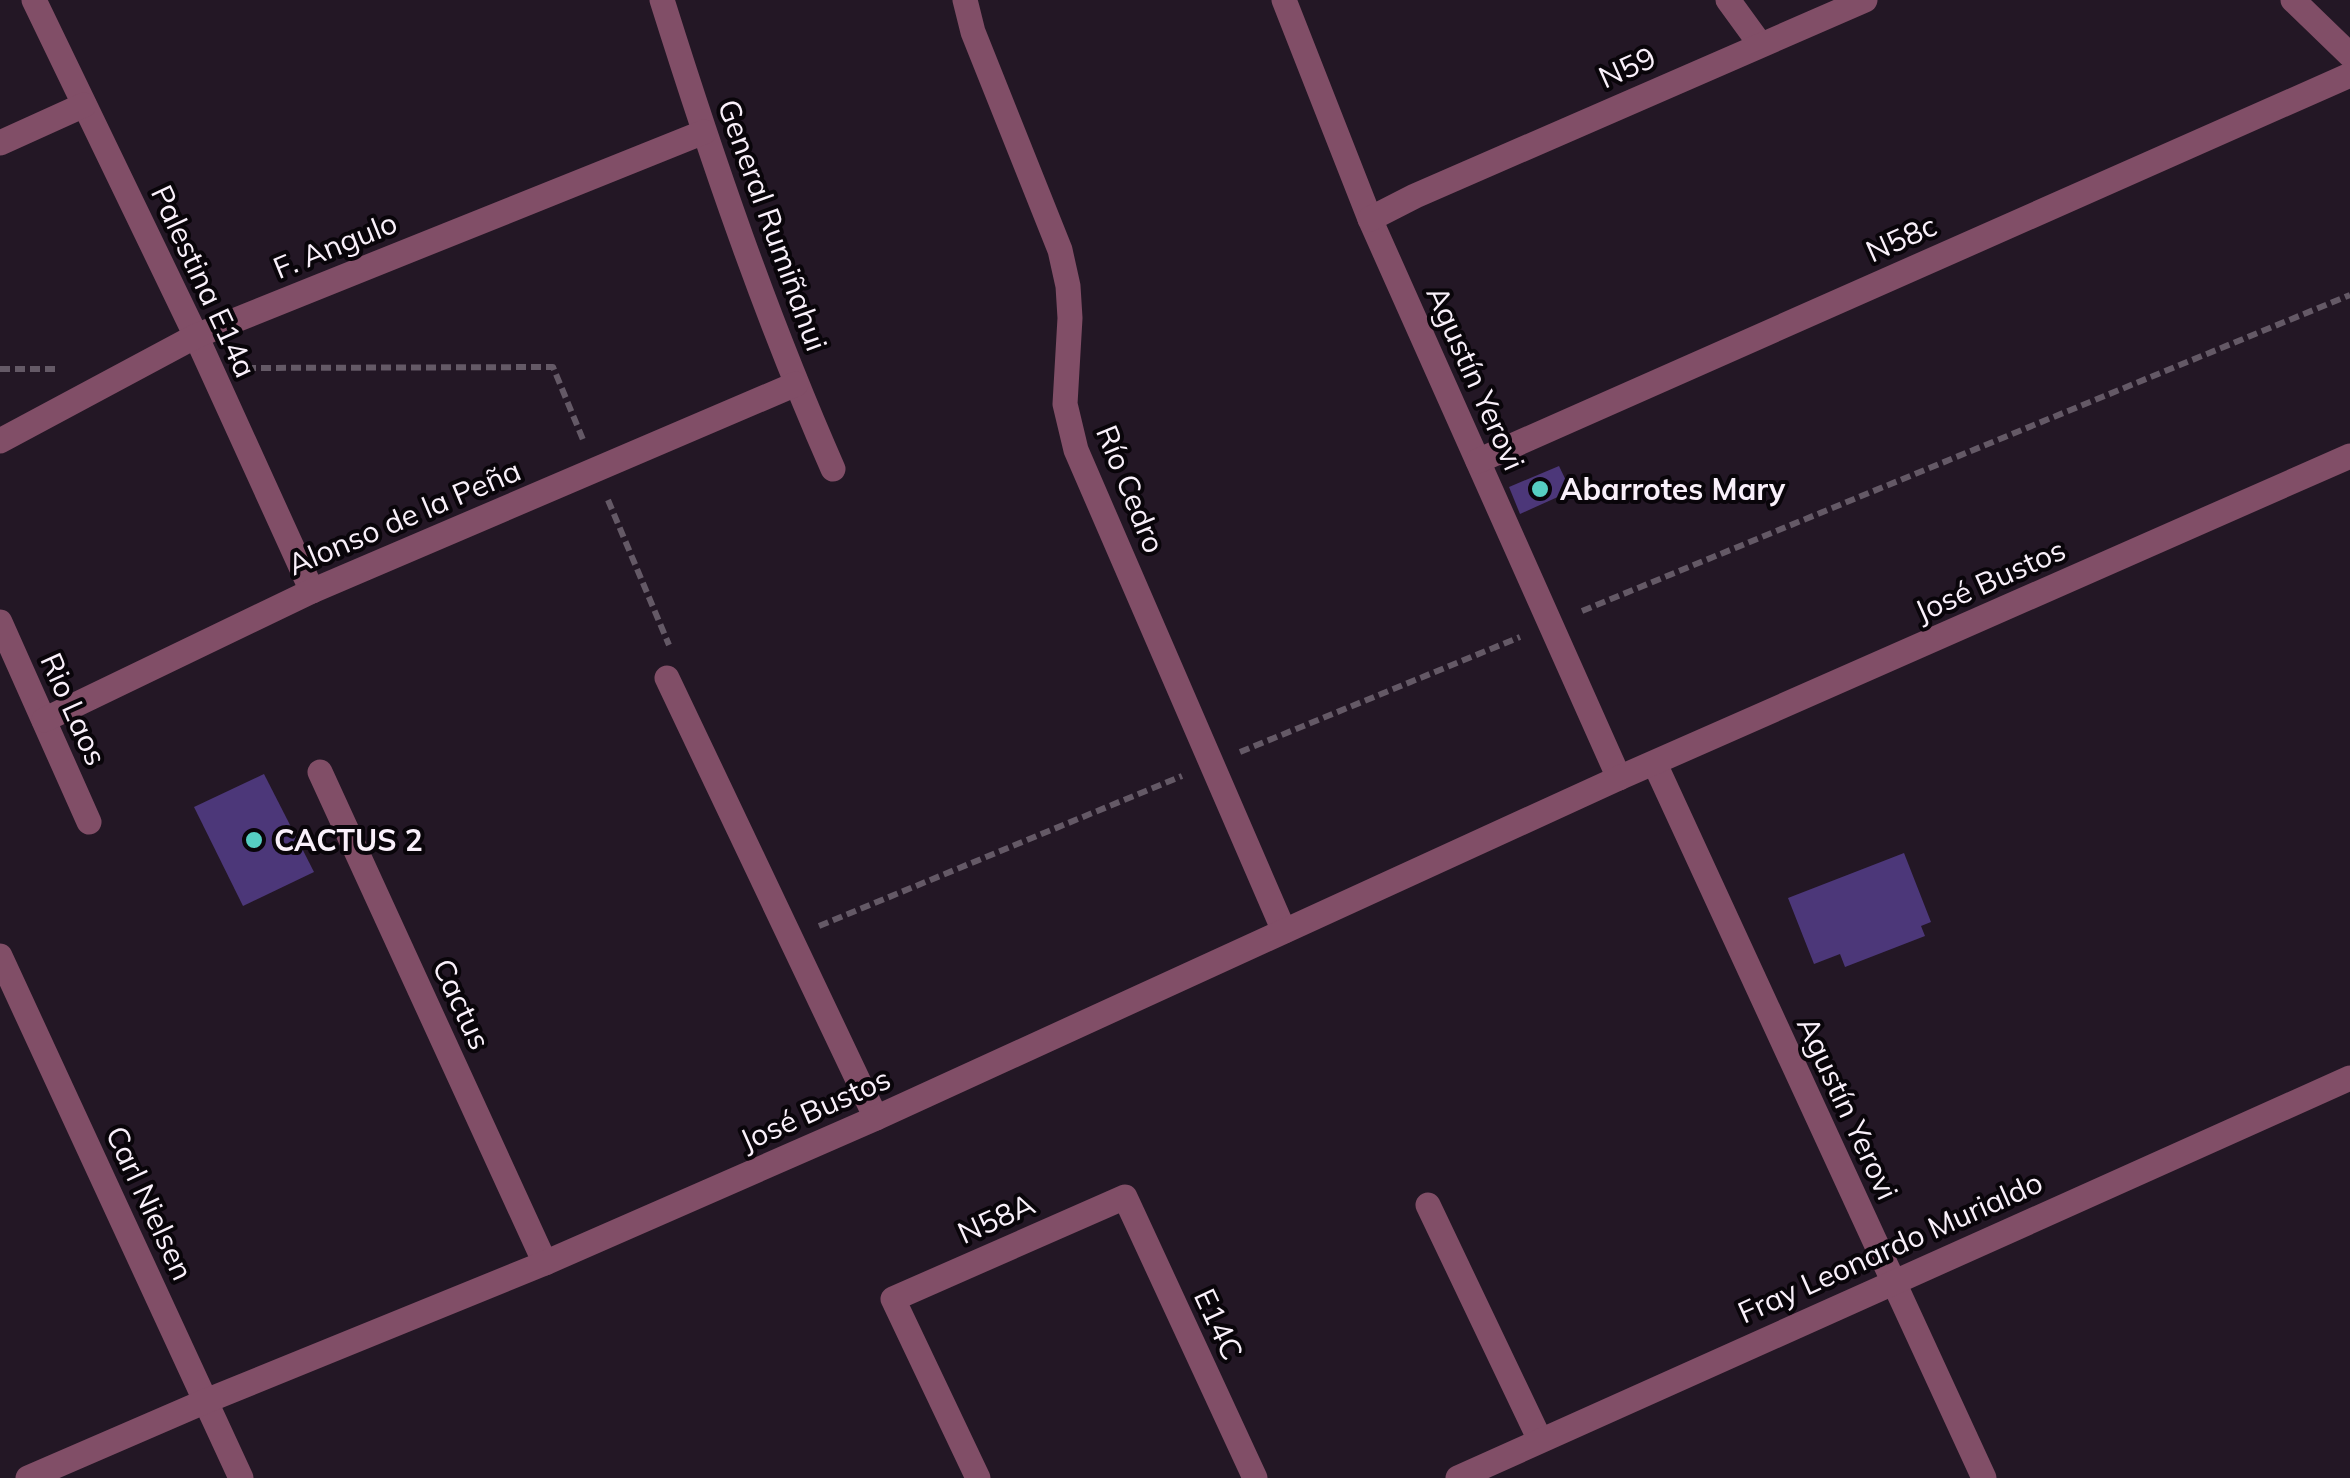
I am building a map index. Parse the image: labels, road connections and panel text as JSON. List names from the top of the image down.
{
  "streets": {
    "street": [
      "N59",
      "General Rumiñahui",
      "N58c",
      "F. Angulo",
      "Palestina E14a",
      "Agustín Yerovi",
      "Río Cedro",
      "Alonso de la Peña",
      "José Bustos",
      "Rio Laos",
      "Cactus",
      "Carl Nielsen",
      "N58A",
      "Fray Leonardo Murialdo",
      "E14C"
    ]
  },
  "crossings": [
    ["N59", "Agustín Yerovi"],
    ["General Rumiñahui", "F. Angulo"],
    ["General Rumiñahui", "Alonso de la Peña"],
    ["N58c", "Agustín Yerovi"],
    ["F. Angulo", "Palestina E14a"],
    ["Palestina E14a", "Alonso de la Peña"],
    ["Agustín Yerovi", "José Bustos"],
    ["Agustín Yerovi", "Fray Leonardo Murialdo"],
    ["Río Cedro", "José Bustos"],
    ["Alonso de la Peña", "Rio Laos"],
    ["José Bustos", "Cactus"],
    ["José Bustos", "Carl Nielsen"],
    ["N58A", "E14C"]
  ],
  "places": ["Abarrotes Mary", "CACTUS 2"]
}
